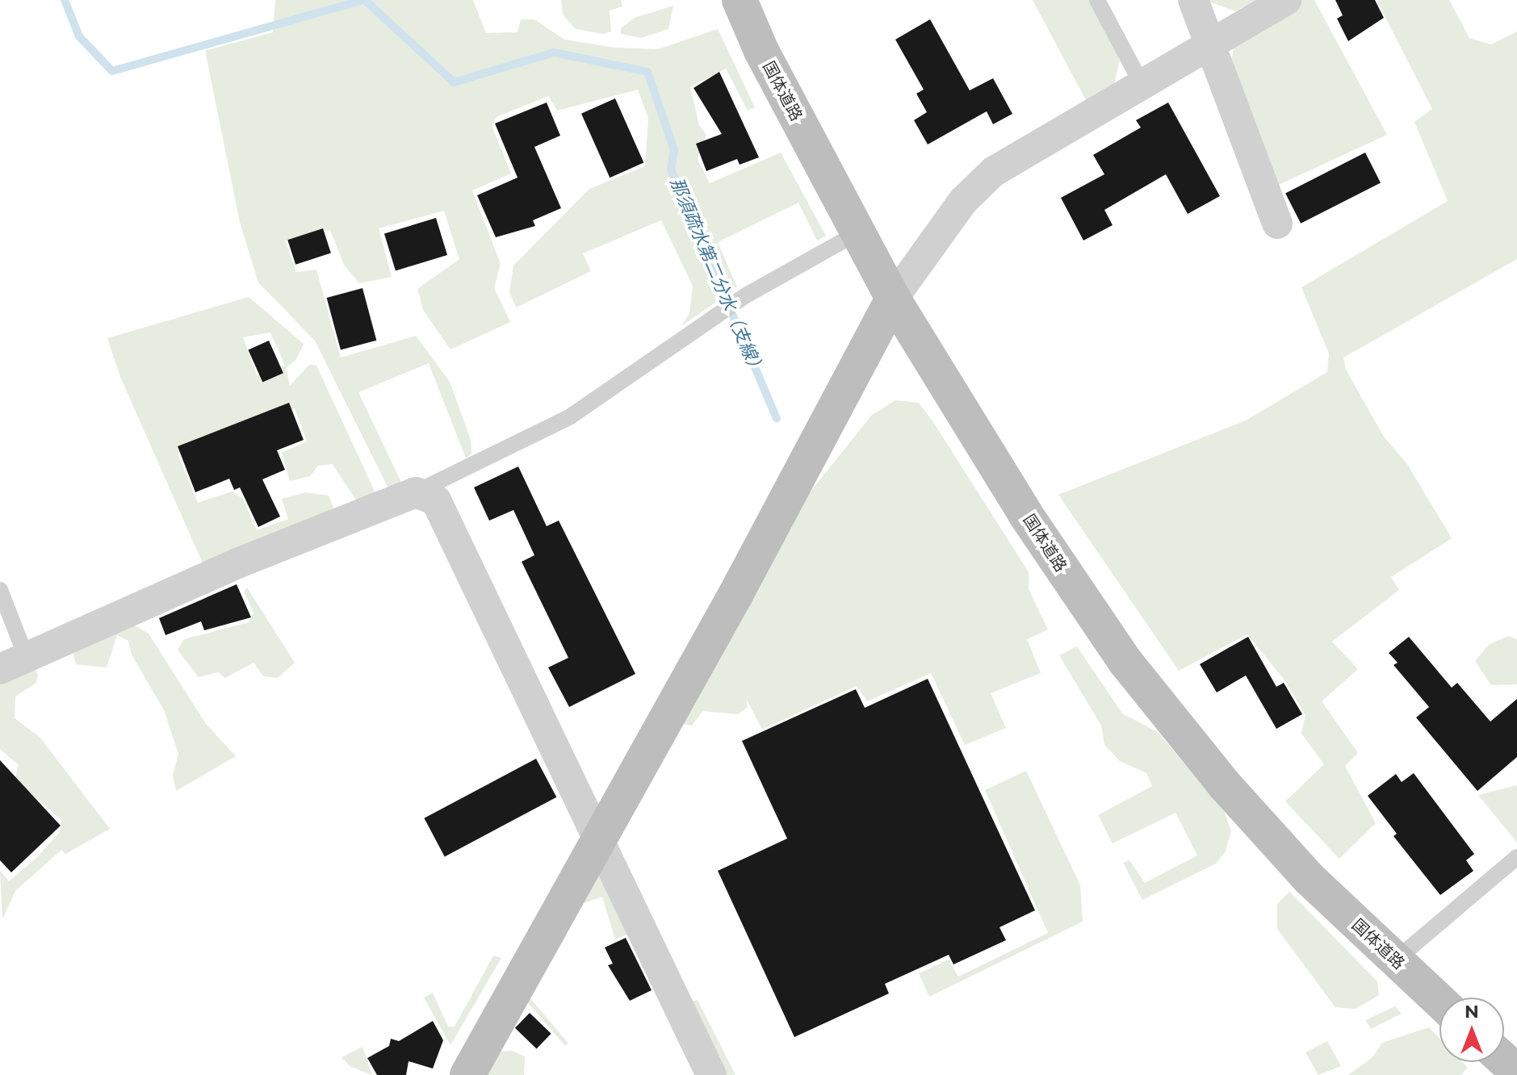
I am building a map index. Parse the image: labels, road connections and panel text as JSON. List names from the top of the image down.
{
  "streets": {
    "street": ["国体道路"]
  },
  "water": ["那須疏水第二分水（支線）"],
  "north": "top"
}
